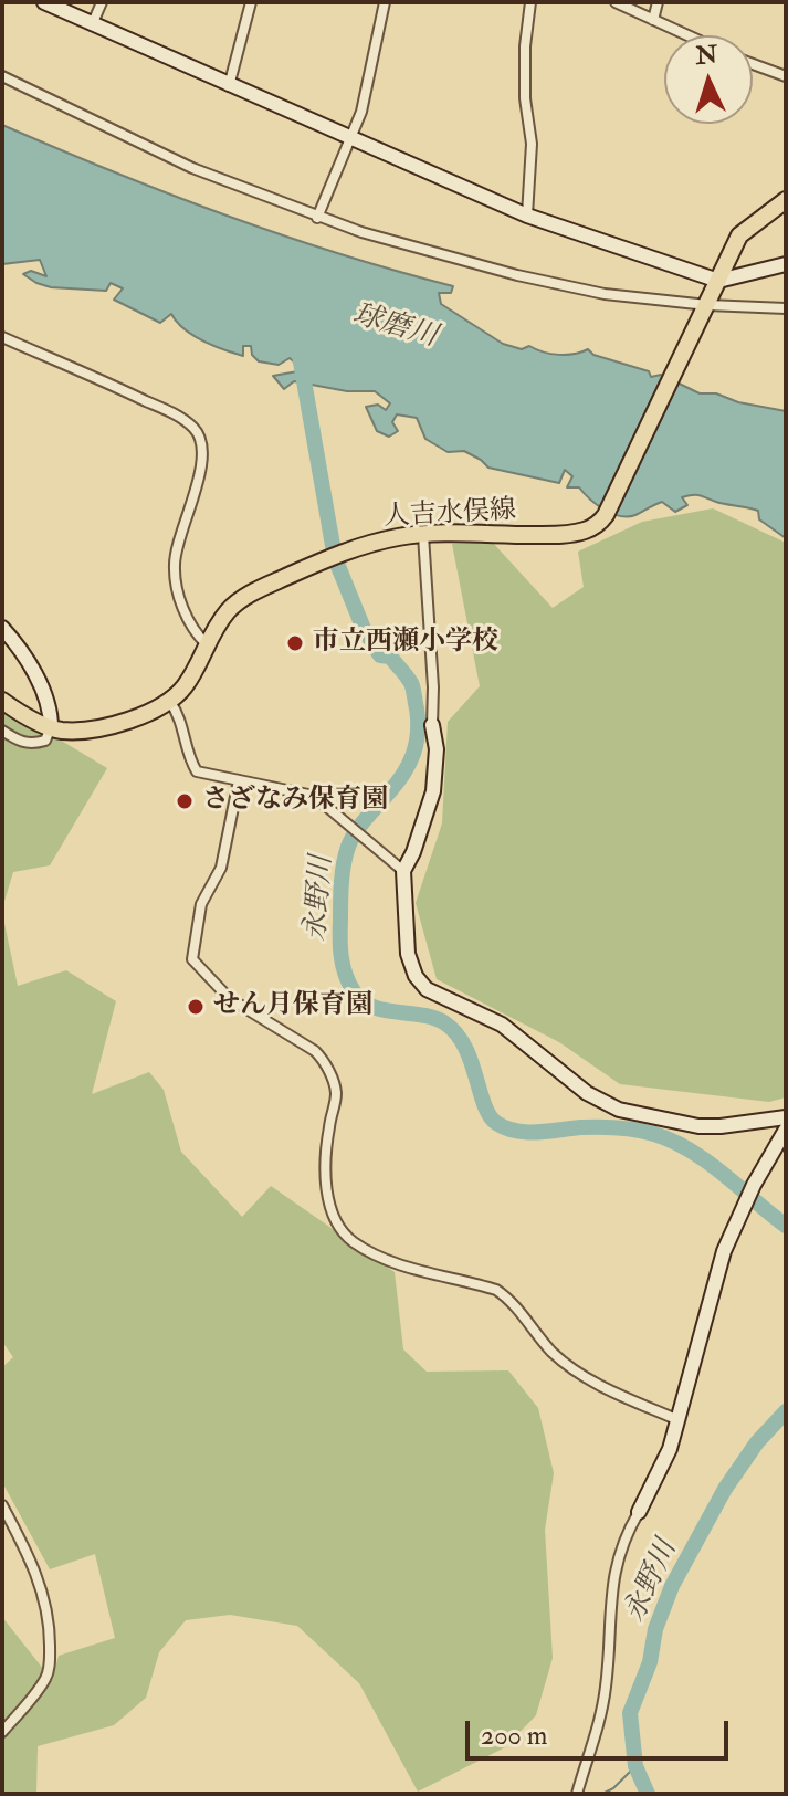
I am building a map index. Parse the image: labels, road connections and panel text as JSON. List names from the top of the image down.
{
  "streets": {
    "main road": ["人吉水俣線"]
  },
  "water": ["球磨川", "永野川"],
  "places": ["市立西瀬小学校", "さざなみ保育園", "せん月保育園"],
  "scale_bar": "200 m",
  "north": "top"
}
